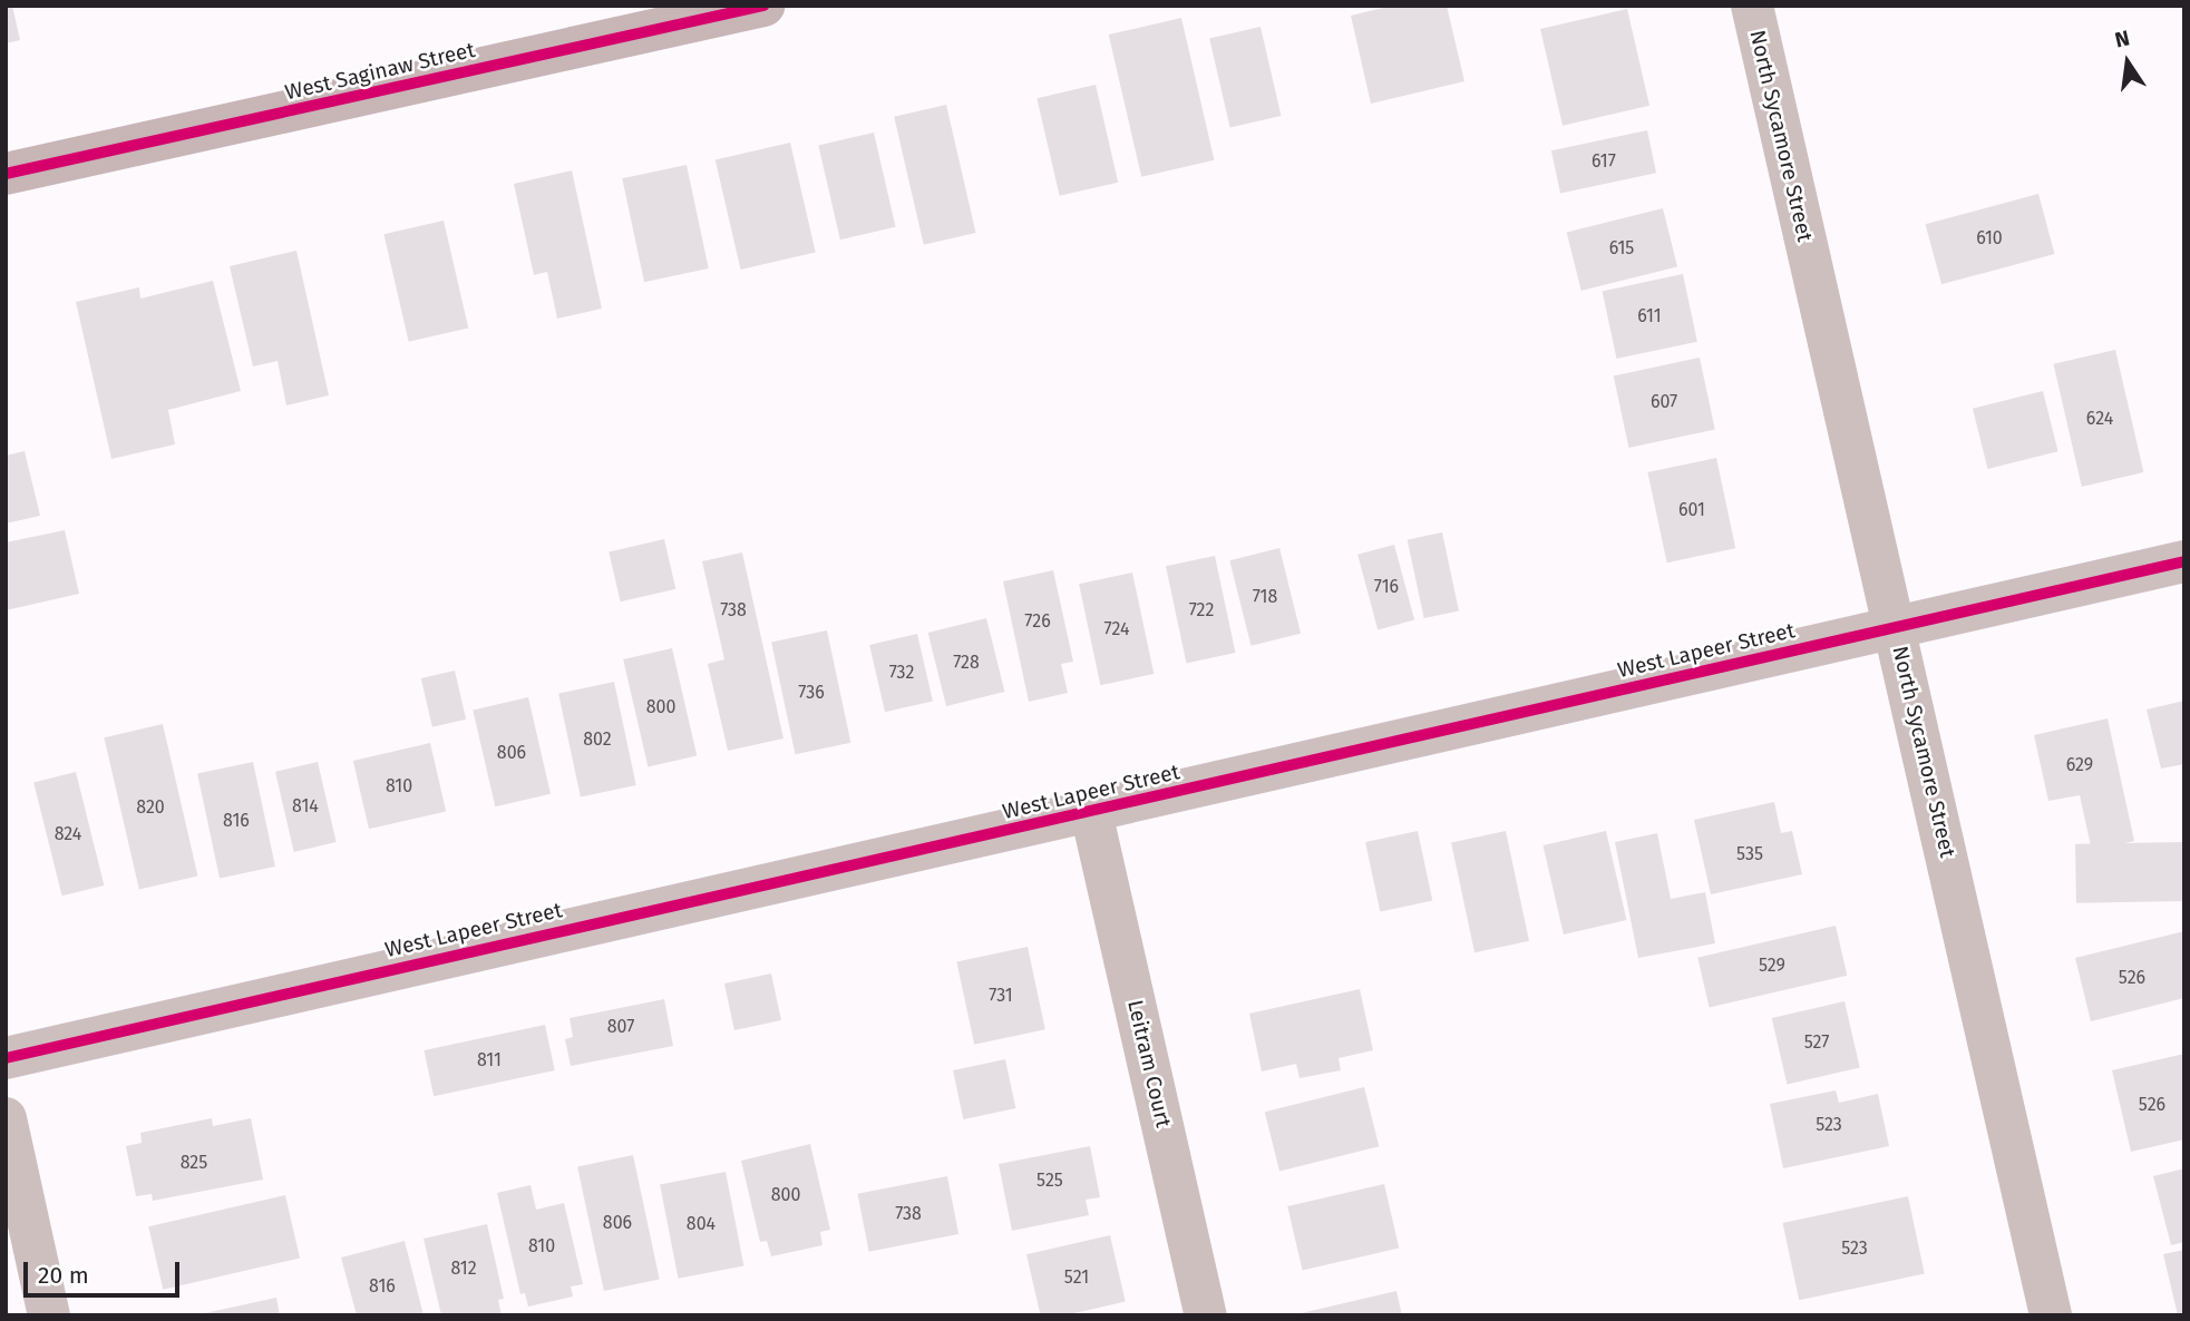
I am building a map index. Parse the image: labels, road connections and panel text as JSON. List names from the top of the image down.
{
  "streets": {
    "main road": ["West Saginaw Street"],
    "street": ["North Sycamore Street", "West Lapeer Street", "Leitram Court"]
  },
  "crossings": [
    ["North Sycamore Street", "West Lapeer Street"],
    ["West Lapeer Street", "Leitram Court"]
  ],
  "house_numbers": [
    "617",
    "610",
    "615",
    "611",
    "607",
    "624",
    "601",
    "716",
    "718",
    "738",
    "722",
    "726",
    "724",
    "728",
    "732",
    "736",
    "800",
    "802",
    "806",
    "629",
    "810",
    "814",
    "820",
    "816",
    "824",
    "535",
    "529",
    "526",
    "731",
    "807",
    "527",
    "811",
    "526",
    "523",
    "825",
    "525",
    "800",
    "738",
    "806",
    "804",
    "810",
    "523",
    "812",
    "521",
    "816"
  ],
  "scale_bar": "20 m",
  "north": "top"
}
